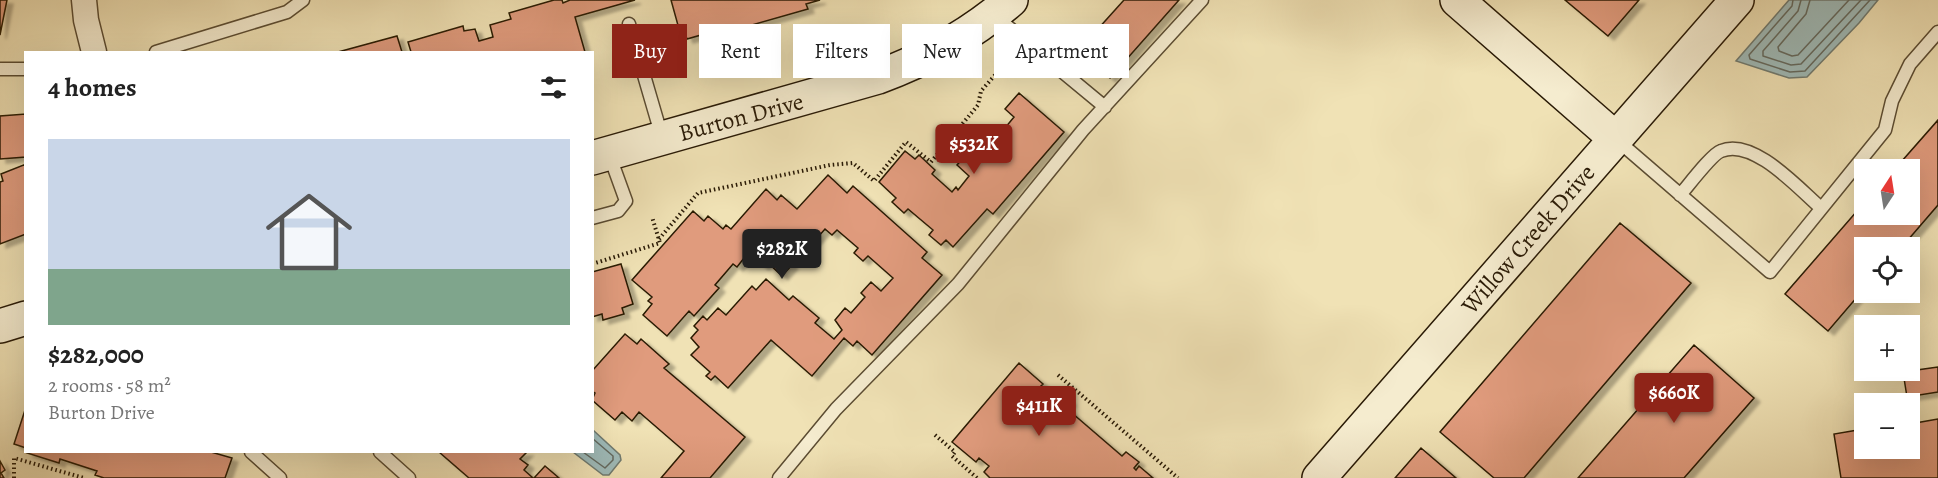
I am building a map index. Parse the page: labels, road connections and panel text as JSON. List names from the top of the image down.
{
  "streets": {
    "street": ["Burton Drive", "Willow Creek Drive"]
  },
  "north": "top",
  "page": {
    "chip": [
      "Buy",
      "Rent",
      "Filters",
      "New",
      "Apartment"
    ],
    "heading": "4 homes",
    "list": [
      {
        "name": "$282,000",
        "note": "2 rooms · 58 m² · Burton Drive"
      }
    ],
    "price": [
      "$532K",
      "$282K",
      "$660K",
      "$411K"
    ],
    "map_buttons": ["+", "−"]
  }
}
